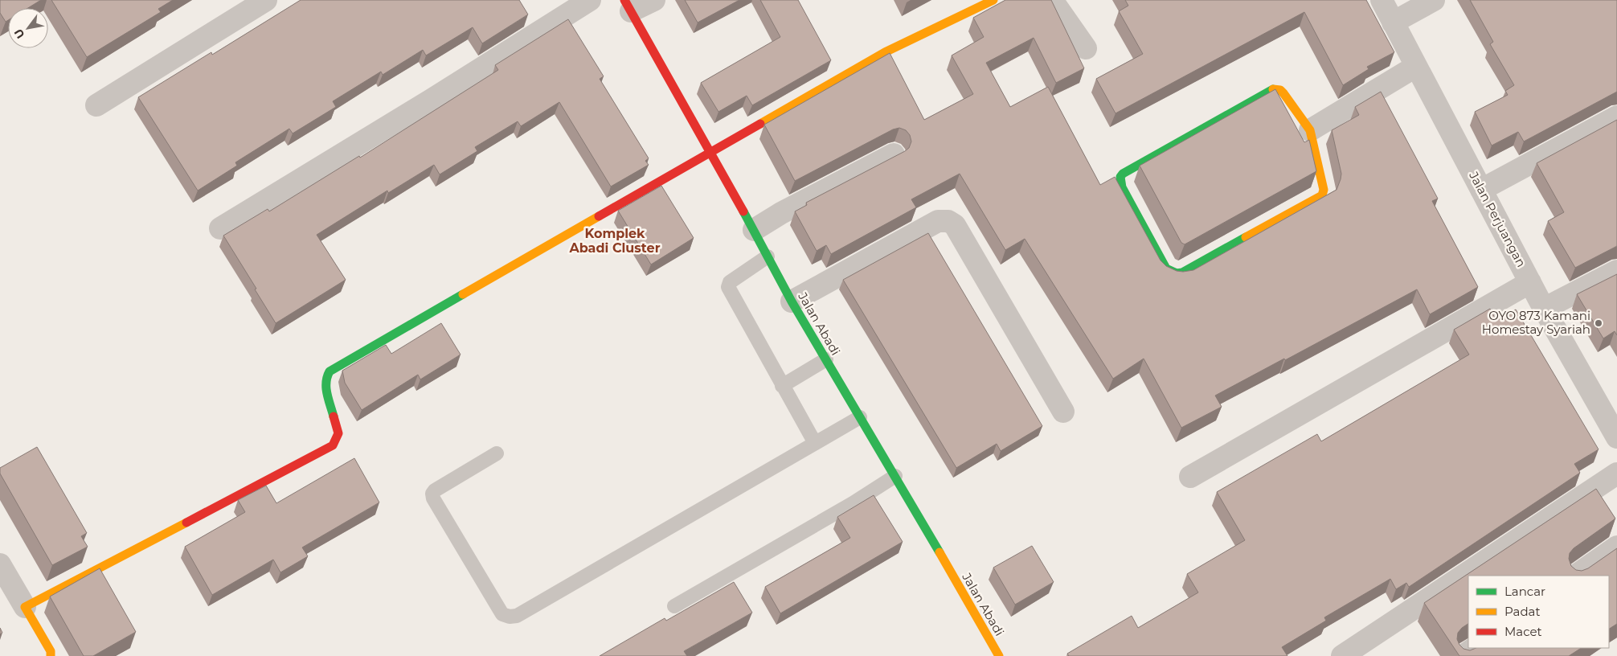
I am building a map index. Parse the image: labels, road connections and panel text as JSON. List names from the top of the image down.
{
  "streets": {
    "street": ["Jalan Perjuangan", "Jalan Abadi"]
  },
  "districts": ["Komplek Abadi Cluster"],
  "places": ["OYO 873 Kamani Homestay Syariah"],
  "legend": ["Lancar", "Padat", "Macet"],
  "north": "bottom left"
}
